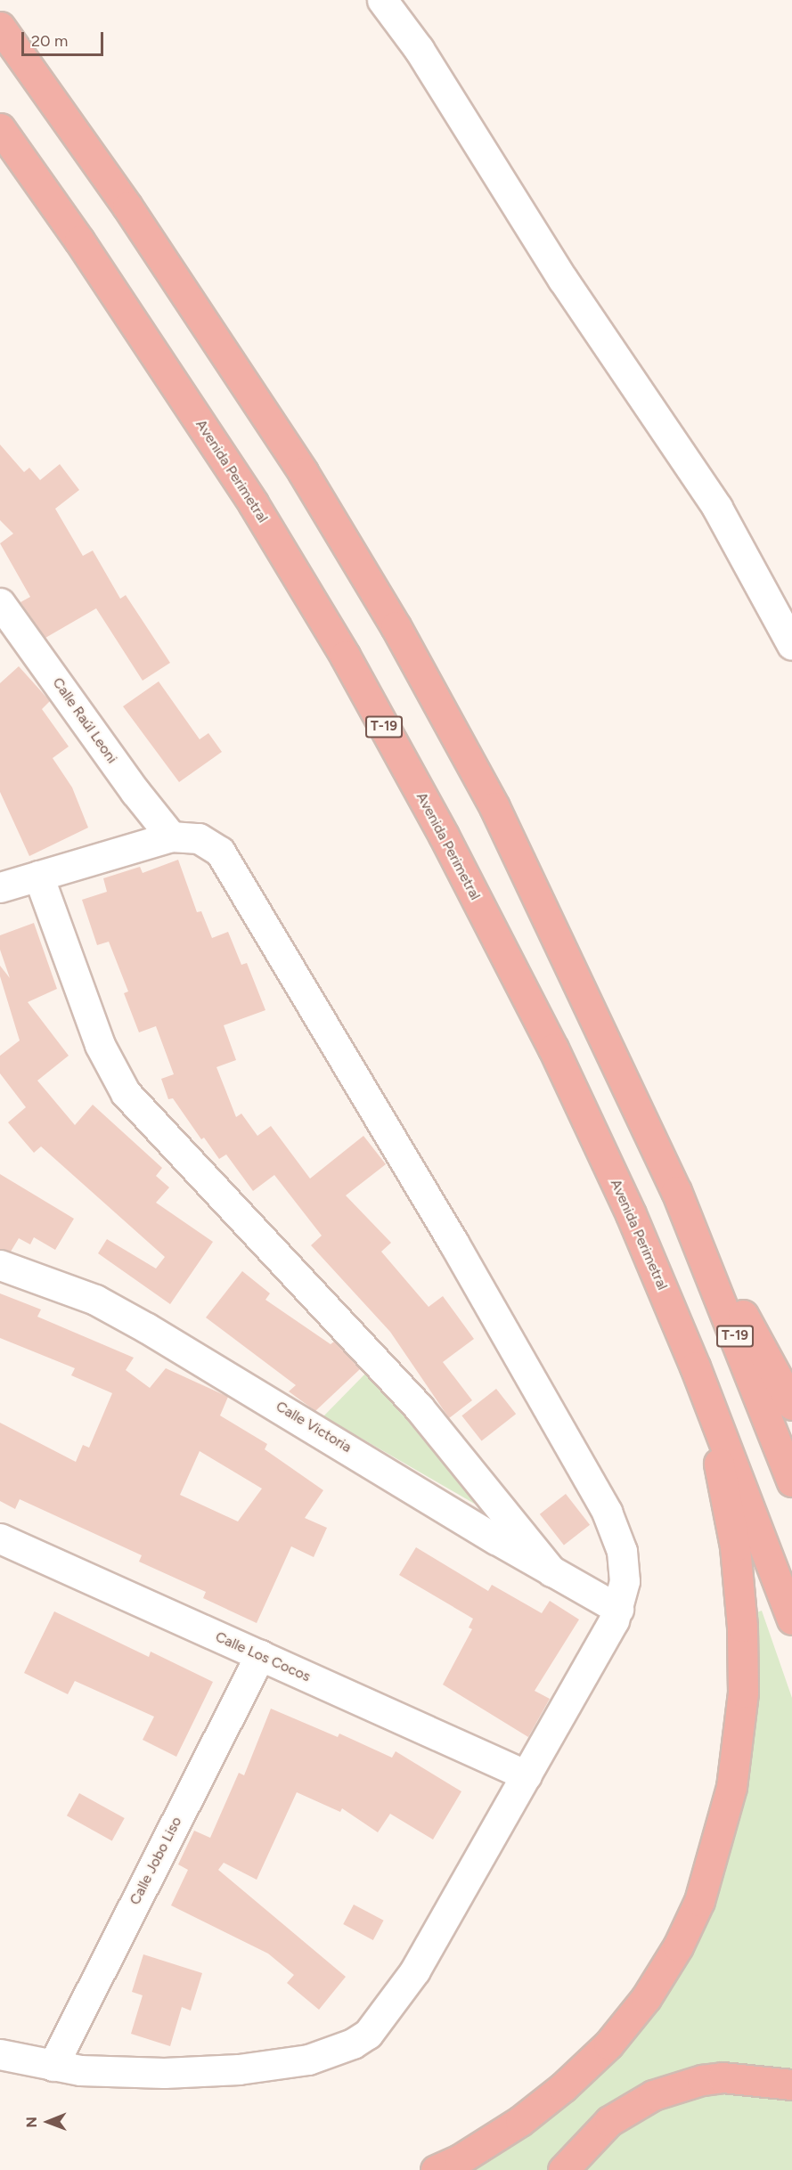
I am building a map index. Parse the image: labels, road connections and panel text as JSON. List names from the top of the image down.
{
  "streets": {
    "highway": ["Avenida Perimetral", "T-19"],
    "street": [
      "Calle Raúl Leoni",
      "Calle Victoria",
      "Calle Los Cocos",
      "Calle Jobo Liso"
    ]
  },
  "crossings": [
    ["Calle Los Cocos", "Calle Jobo Liso"]
  ],
  "scale_bar": "20 m",
  "north": "left"
}
